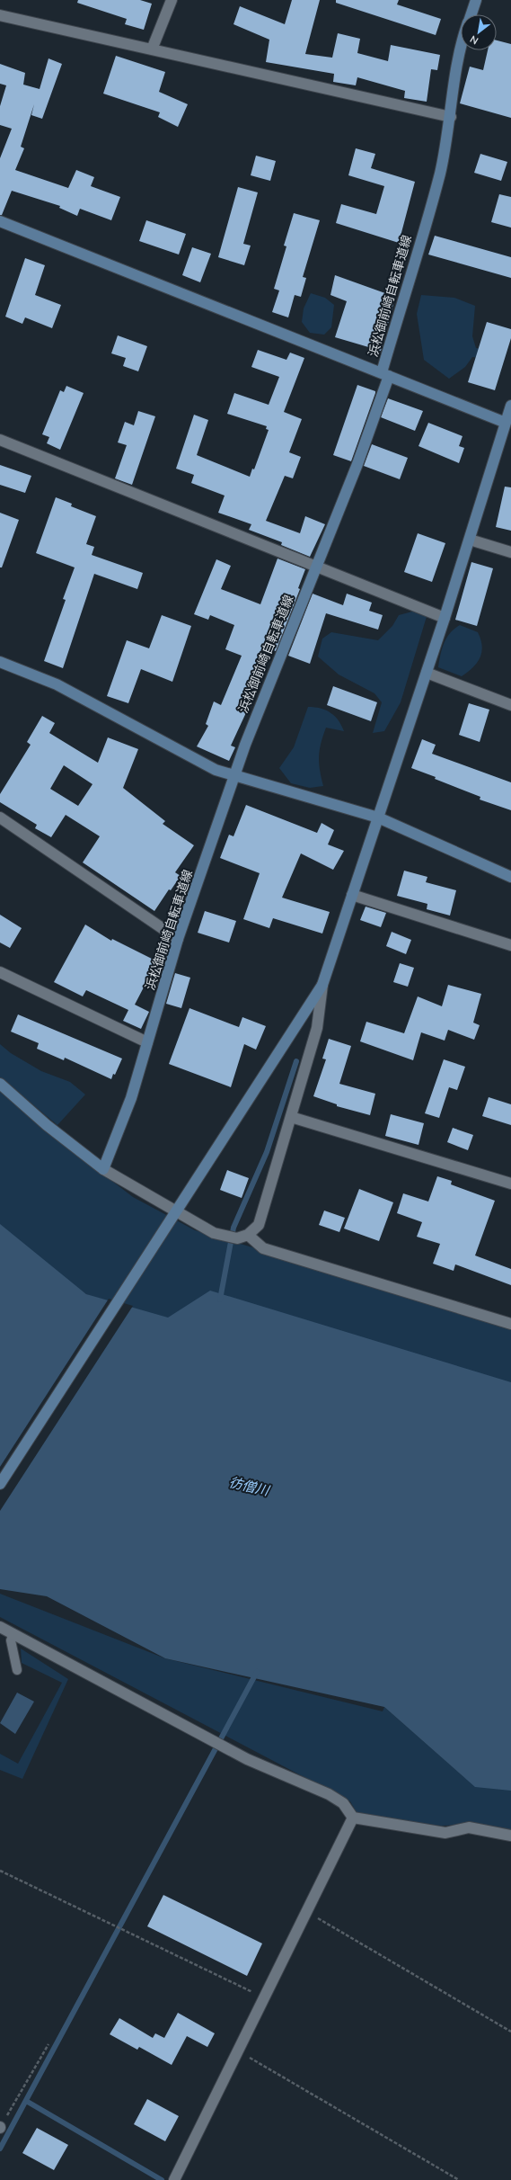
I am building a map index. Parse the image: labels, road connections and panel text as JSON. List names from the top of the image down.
{
  "streets": {
    "street": ["浜松御前崎自転車道線"]
  },
  "water": ["彷僧川"],
  "north": "bottom left"
}
